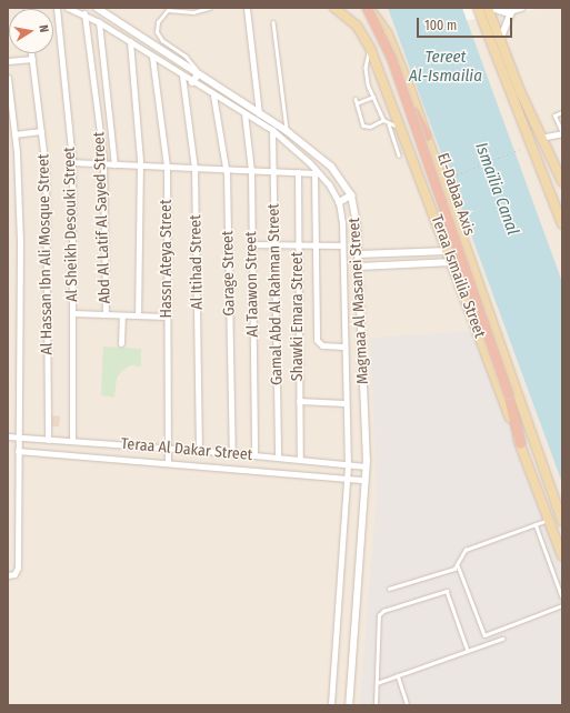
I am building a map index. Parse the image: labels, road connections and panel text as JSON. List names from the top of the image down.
{
  "streets": {
    "highway": ["El-Dabaa Axis"],
    "main road": ["Teraa Ismailia Street"],
    "street": [
      "Abd Al Latif Al Sayed Street",
      "Al Sheikh Desouki Street",
      "Al Hassan Ibn Ali Mosque Street",
      "Hassn Ateya Street",
      "Al Itihad Street",
      "Garage Street",
      "Al Taawon Street",
      "Gamal Abd Al Rahman Street",
      "Magmaa Al Masanei Street",
      "Shawki Emara Street",
      "Teraa Al Dakar Street"
    ]
  },
  "crossings": [
    ["El-Dabaa Axis", "Teraa Ismailia Street"],
    ["Abd Al Latif Al Sayed Street", "Magmaa Al Masanei Street"],
    ["Al Sheikh Desouki Street", "Teraa Al Dakar Street"],
    ["Al Hassan Ibn Ali Mosque Street", "Teraa Al Dakar Street"],
    ["Hassn Ateya Street", "Magmaa Al Masanei Street"],
    ["Hassn Ateya Street", "Teraa Al Dakar Street"],
    ["Al Itihad Street", "Magmaa Al Masanei Street"],
    ["Al Itihad Street", "Teraa Al Dakar Street"],
    ["Garage Street", "Magmaa Al Masanei Street"],
    ["Garage Street", "Teraa Al Dakar Street"],
    ["Al Taawon Street", "Magmaa Al Masanei Street"],
    ["Al Taawon Street", "Teraa Al Dakar Street"],
    ["Gamal Abd Al Rahman Street", "Magmaa Al Masanei Street"],
    ["Gamal Abd Al Rahman Street", "Teraa Al Dakar Street"],
    ["Magmaa Al Masanei Street", "Teraa Al Dakar Street"],
    ["Shawki Emara Street", "Teraa Al Dakar Street"]
  ],
  "water": ["Tereet Al-Ismailia", "Ismaïlia Canal"],
  "scale_bar": "100 m",
  "north": "right"
}
